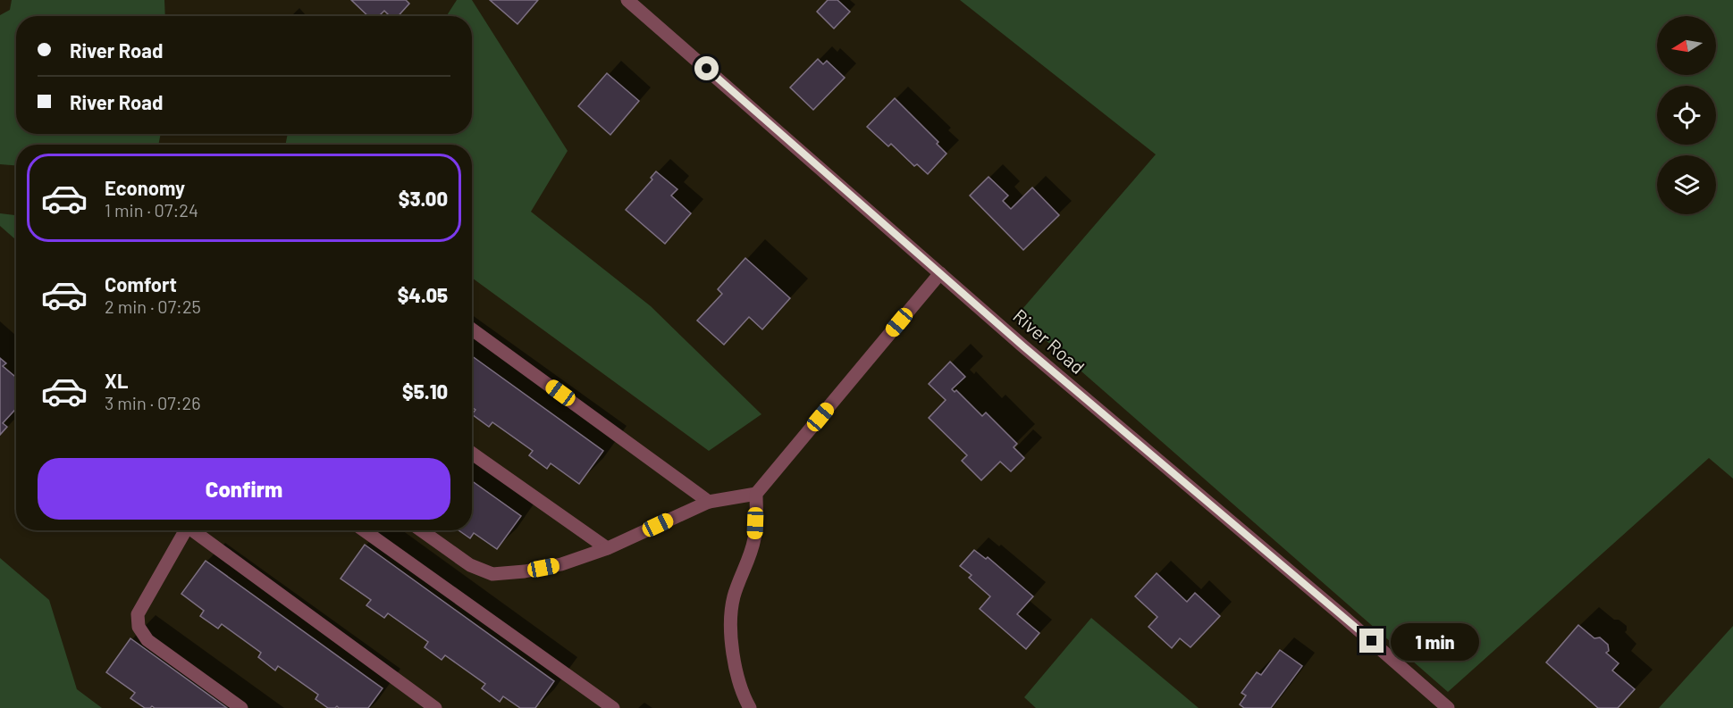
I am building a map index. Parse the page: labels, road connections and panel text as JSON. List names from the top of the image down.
{
  "streets": {
    "street": ["River Road"]
  },
  "north": "left",
  "page": {
    "banner": ["River Road", "River Road"],
    "list": [
      {
        "name": "Economy",
        "note": "1 min · 07:24",
        "value": "$3.00"
      },
      {
        "name": "Comfort",
        "note": "2 min · 07:25",
        "value": "$4.05"
      },
      {
        "name": "XL",
        "note": "3 min · 07:26",
        "value": "$5.10"
      }
    ],
    "buttons": "Confirm",
    "bubble": "1 min"
  }
}
